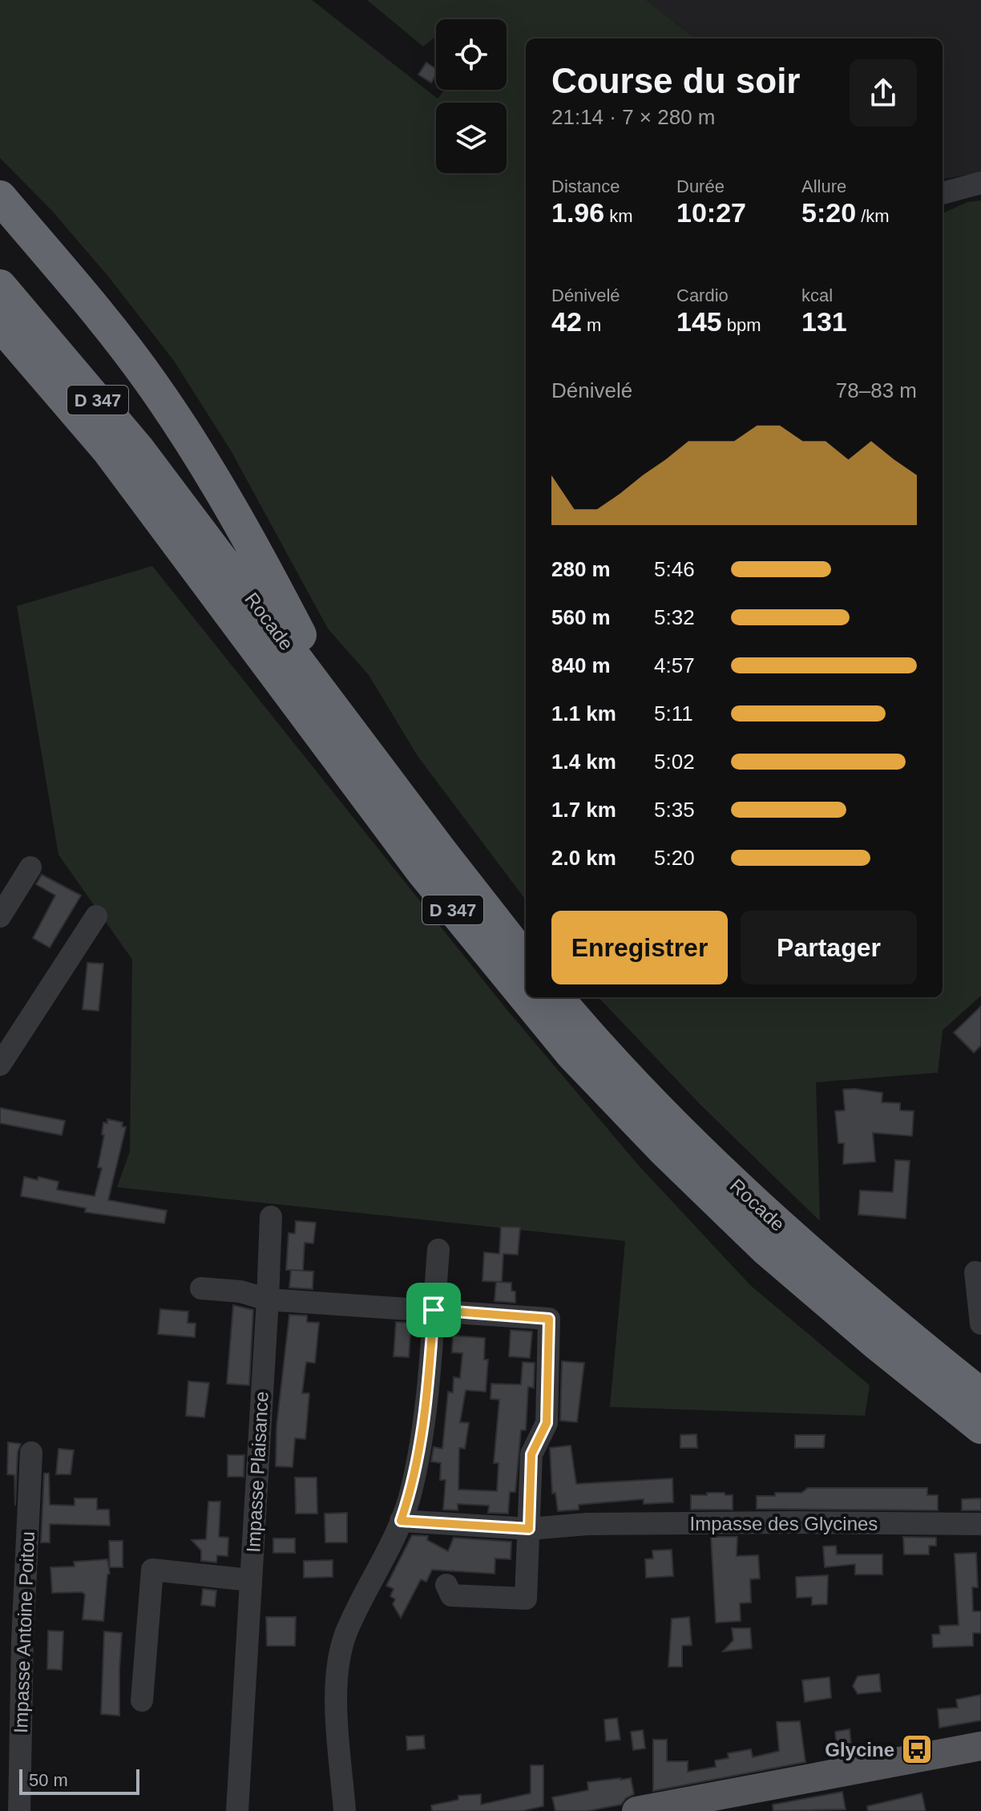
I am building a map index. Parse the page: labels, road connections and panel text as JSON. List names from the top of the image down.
{
  "streets": {
    "highway": ["D 347", "Rocade"],
    "street": ["Impasse Plaisance", "Impasse des Glycines", "Impasse Antoine Poitou"]
  },
  "places": {
    "bus stop": ["Glycine"]
  },
  "scale_bar": "50 m",
  "page": {
    "heading": ["Course du soir", "21:14 · 7 × 280 m"],
    "stats": [
      ["Distance", "1.96 km"],
      ["Durée", "10:27"],
      ["Allure", "5:20 /km"],
      ["Dénivelé", "42 m"],
      ["Cardio", "145 bpm"],
      ["kcal", "131"]
    ],
    "chart": ["Dénivelé", "78–83 m"],
    "list": [
      {
        "name": "280 m",
        "note": "5:46"
      },
      {
        "name": "560 m",
        "note": "5:32"
      },
      {
        "name": "840 m",
        "note": "4:57"
      },
      {
        "name": "1.1 km",
        "note": "5:11"
      },
      {
        "name": "1.4 km",
        "note": "5:02"
      },
      {
        "name": "1.7 km",
        "note": "5:35"
      },
      {
        "name": "2.0 km",
        "note": "5:20"
      }
    ],
    "buttons": ["Enregistrer", "Partager"],
    "scale": "50 m"
  }
}
